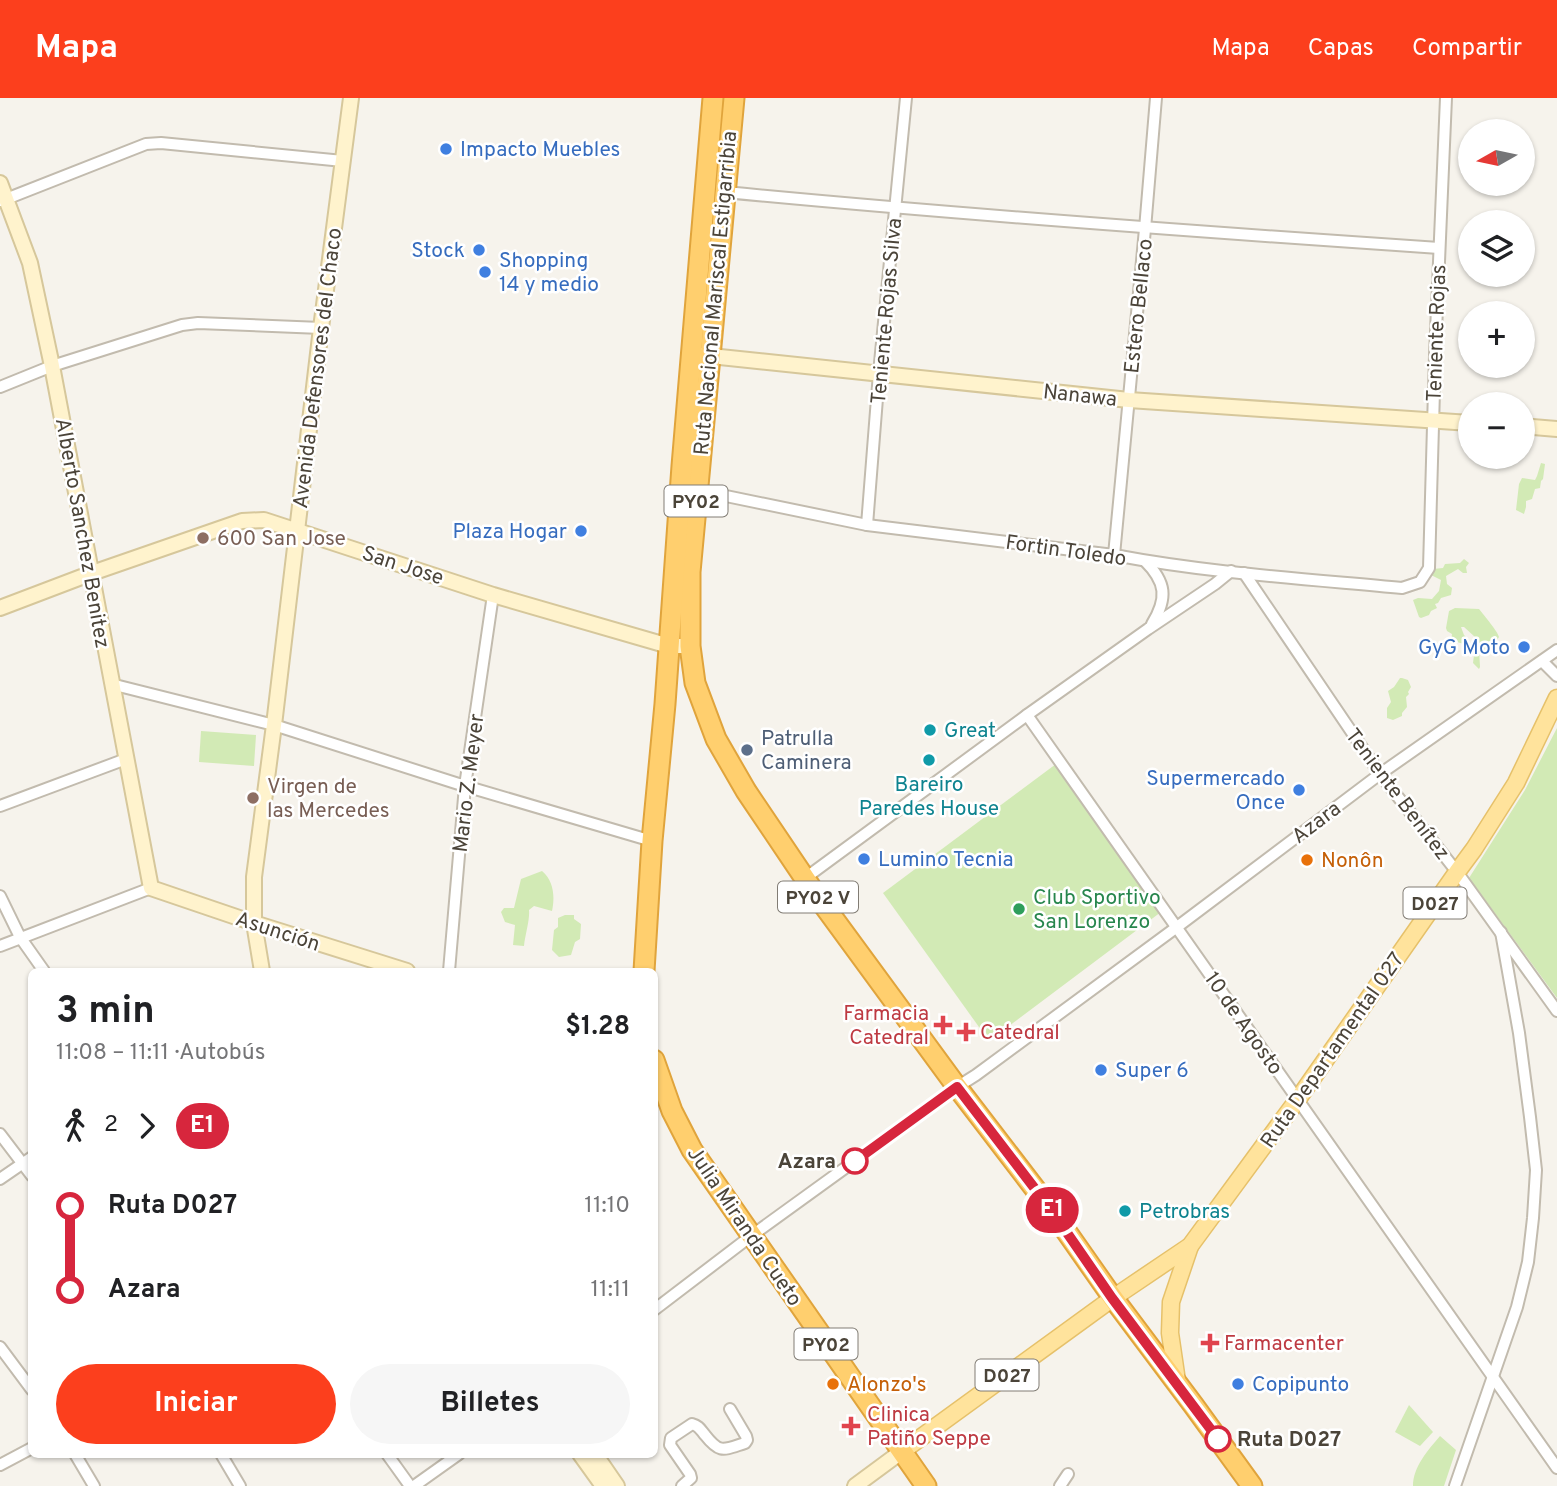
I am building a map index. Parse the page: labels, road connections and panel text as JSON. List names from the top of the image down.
{
  "streets": {
    "highway": [
      "Ruta Nacional Mariscal Estigarribia",
      "PY02",
      "PY02 V",
      "Julia Miranda Cueto"
    ],
    "main road": ["D027", "Ruta Departamental 027"],
    "street": [
      "Estero Bellaco",
      "Teniente Rojas Silva",
      "Teniente Rojas",
      "Avenida Defensores del Chaco",
      "Nanawa",
      "Alberto Sanchez Benitez",
      "Fortin Toledo",
      "San Jose",
      "Mario Z. Meyer",
      "Teniente Benítez",
      "Azara",
      "Asunción",
      "10 de Agosto"
    ]
  },
  "crossings": [
    ["Ruta Nacional Mariscal Estigarribia", "Nanawa"],
    ["Ruta Nacional Mariscal Estigarribia", "PY02"],
    ["Ruta Nacional Mariscal Estigarribia", "Fortin Toledo"],
    ["Ruta Nacional Mariscal Estigarribia", "San Jose"],
    ["Ruta Nacional Mariscal Estigarribia", "Azara"],
    ["Ruta Nacional Mariscal Estigarribia", "D027"],
    ["Ruta Nacional Mariscal Estigarribia", "Ruta Departamental 027"],
    ["Estero Bellaco", "Nanawa"],
    ["Estero Bellaco", "Fortin Toledo"],
    ["Teniente Rojas Silva", "Nanawa"],
    ["Teniente Rojas Silva", "Fortin Toledo"],
    ["Teniente Rojas", "Nanawa"],
    ["Teniente Rojas", "Fortin Toledo"],
    ["Avenida Defensores del Chaco", "San Jose"],
    ["Avenida Defensores del Chaco", "Asunción"],
    ["PY02", "San Jose"],
    ["Alberto Sanchez Benitez", "San Jose"],
    ["Alberto Sanchez Benitez", "Asunción"],
    ["Fortin Toledo", "Teniente Benítez"],
    ["San Jose", "Mario Z. Meyer"],
    ["Teniente Benítez", "Azara"],
    ["Teniente Benítez", "Ruta Departamental 027"],
    ["Azara", "10 de Agosto"],
    ["Azara", "Julia Miranda Cueto"],
    ["D027", "Ruta Departamental 027"],
    ["D027", "Julia Miranda Cueto"],
    ["10 de Agosto", "Ruta Departamental 027"]
  ],
  "places": {
    "other": [
      "Impacto Muebles",
      "Stock",
      "Shopping 14 y medio",
      "Plaza Hogar",
      "600 San Jose",
      "GyG Moto",
      "Great",
      "Patrulla Caminera",
      "Bareiro Paredes House",
      "Supermercado Once",
      "Virgen de las Mercedes",
      "Lumino Tecnia",
      "Nonôn",
      "Club Sportivo San Lorenzo",
      "Super 6",
      "Azara",
      "Petrobras",
      "Alonzo's",
      "Copipunto",
      "Ruta D027"
    ],
    "health": [
      "Farmacia Catedral",
      "Catedral",
      "Farmacenter",
      "Clinica Patiño Seppe"
    ]
  },
  "lines": ["bus line E1"],
  "north": "left",
  "page": {
    "header": "Mapa",
    "nav": ["Mapa", "Capas", "Compartir"],
    "on_map": "E1",
    "map_buttons": ["+", "−"],
    "heading": ["3 min", "11:08 – 11:11 · Autobús", "$1.28"],
    "legs": ["2", "E1"],
    "list": [
      {
        "name": "Ruta D027",
        "value": "11:10"
      },
      {
        "name": "Azara",
        "value": "11:11"
      }
    ],
    "buttons": ["Iniciar", "Billetes"]
  }
}
